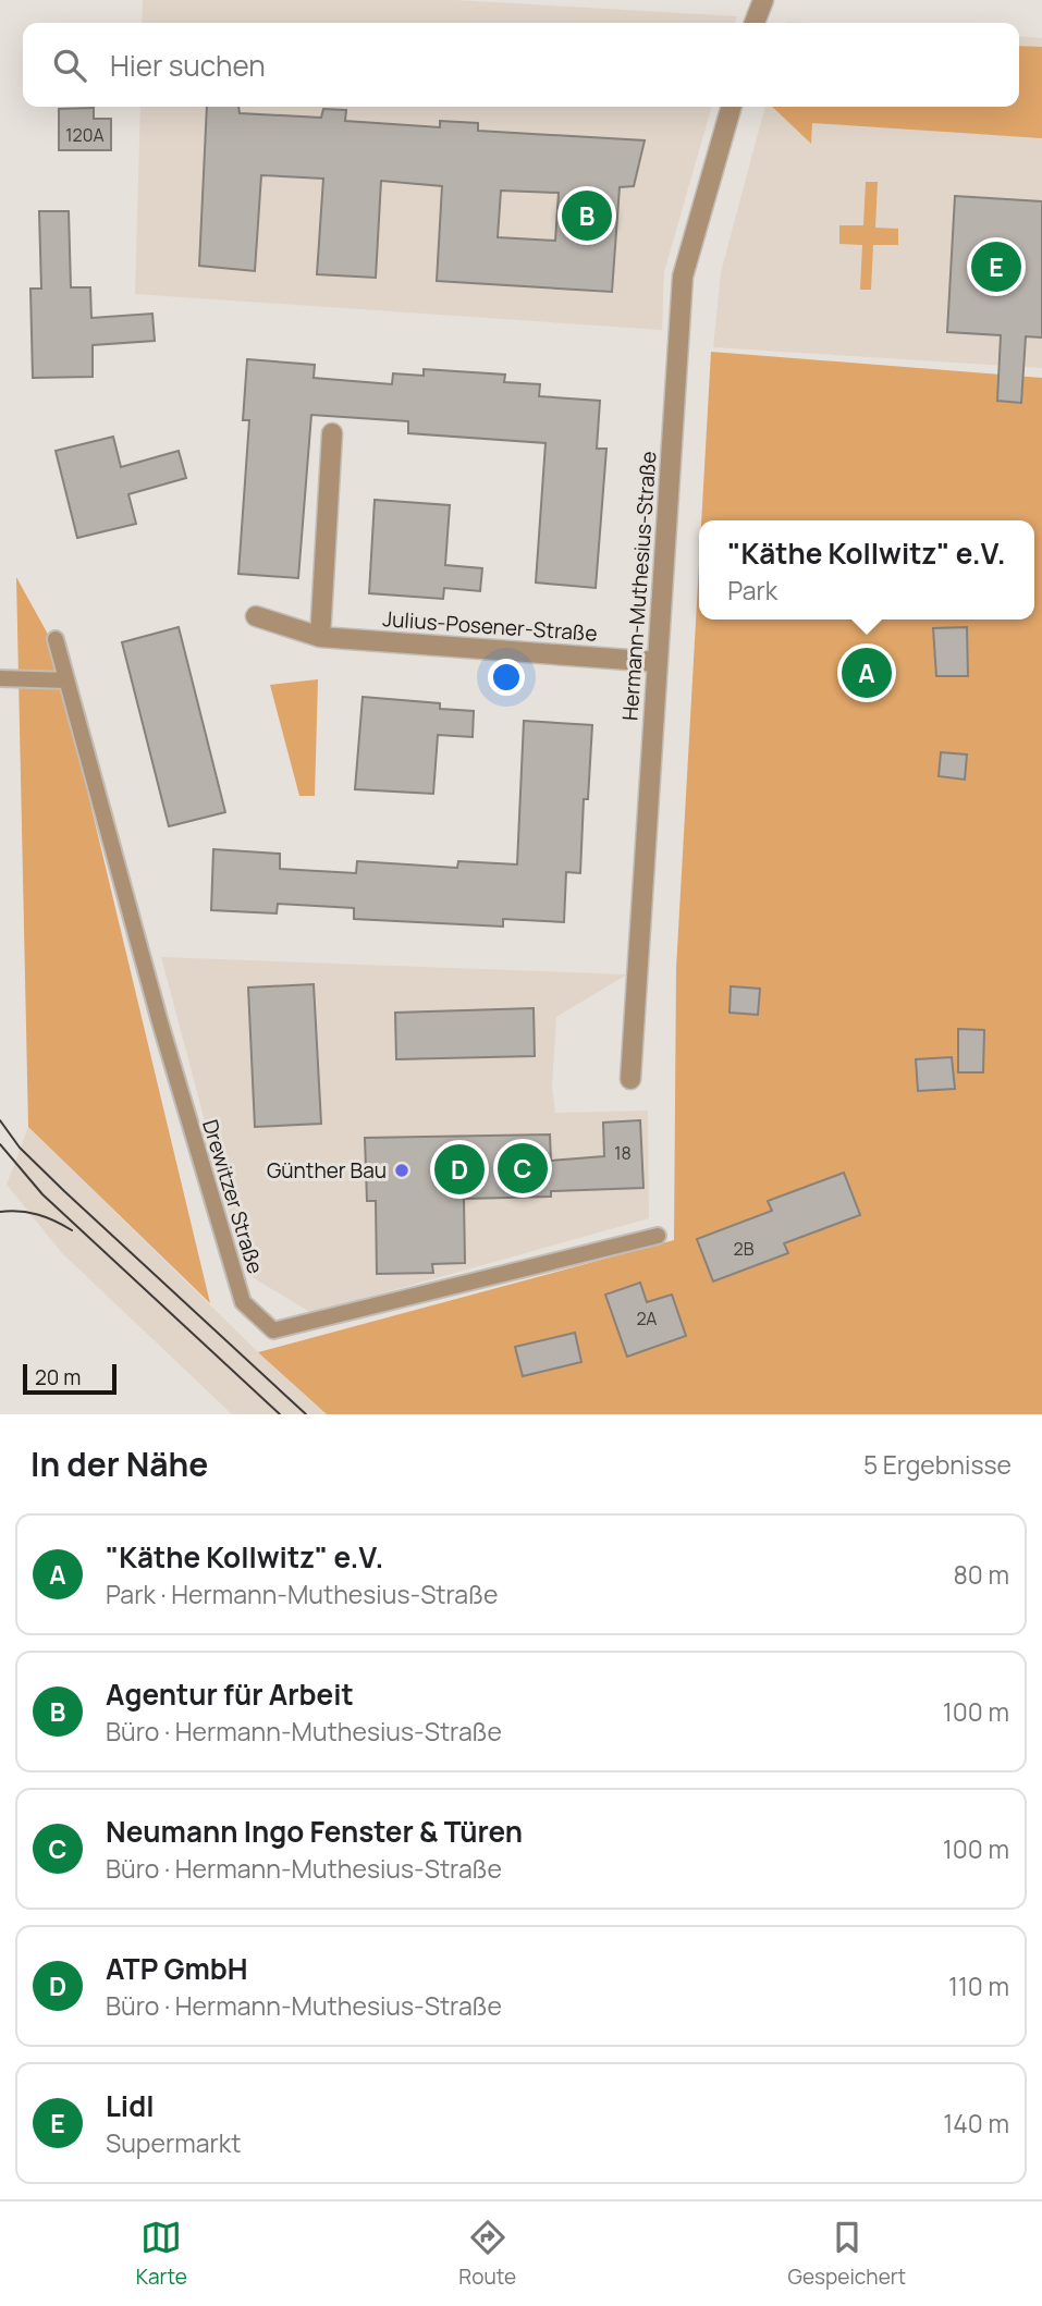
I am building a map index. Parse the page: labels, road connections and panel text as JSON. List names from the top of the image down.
{
  "streets": {
    "street": ["Hermann-Muthesius-Straße", "Julius-Posener-Straße"],
    "lane": ["Drewitzer Straße"]
  },
  "crossings": [
    ["Hermann-Muthesius-Straße", "Julius-Posener-Straße"]
  ],
  "places": ["Günther Bau"],
  "house_numbers": [
    "120A",
    "18",
    "2B",
    "2A"
  ],
  "scale_bar": "20 m",
  "page": {
    "search": "Hier suchen",
    "pins": [
      "B",
      "E",
      "A",
      "C",
      "D"
    ],
    "popup": ["\"Käthe Kollwitz\" e.V.", "Park"],
    "scale": "20 m",
    "heading": ["In der Nähe", "5 Ergebnisse"],
    "list": [
      {
        "mark": "A",
        "name": "\"Käthe Kollwitz\" e.V.",
        "note": "Park · Hermann-Muthesius-Straße",
        "value": "80 m"
      },
      {
        "mark": "B",
        "name": "Agentur für Arbeit",
        "note": "Büro · Hermann-Muthesius-Straße",
        "value": "100 m"
      },
      {
        "mark": "C",
        "name": "Neumann Ingo Fenster & Türen",
        "note": "Büro · Hermann-Muthesius-Straße",
        "value": "100 m"
      },
      {
        "mark": "D",
        "name": "ATP GmbH",
        "note": "Büro · Hermann-Muthesius-Straße",
        "value": "110 m"
      },
      {
        "mark": "E",
        "name": "Lidl",
        "note": "Supermarkt",
        "value": "140 m"
      }
    ],
    "nav": ["Karte", "Route", "Gespeichert"]
  }
}
